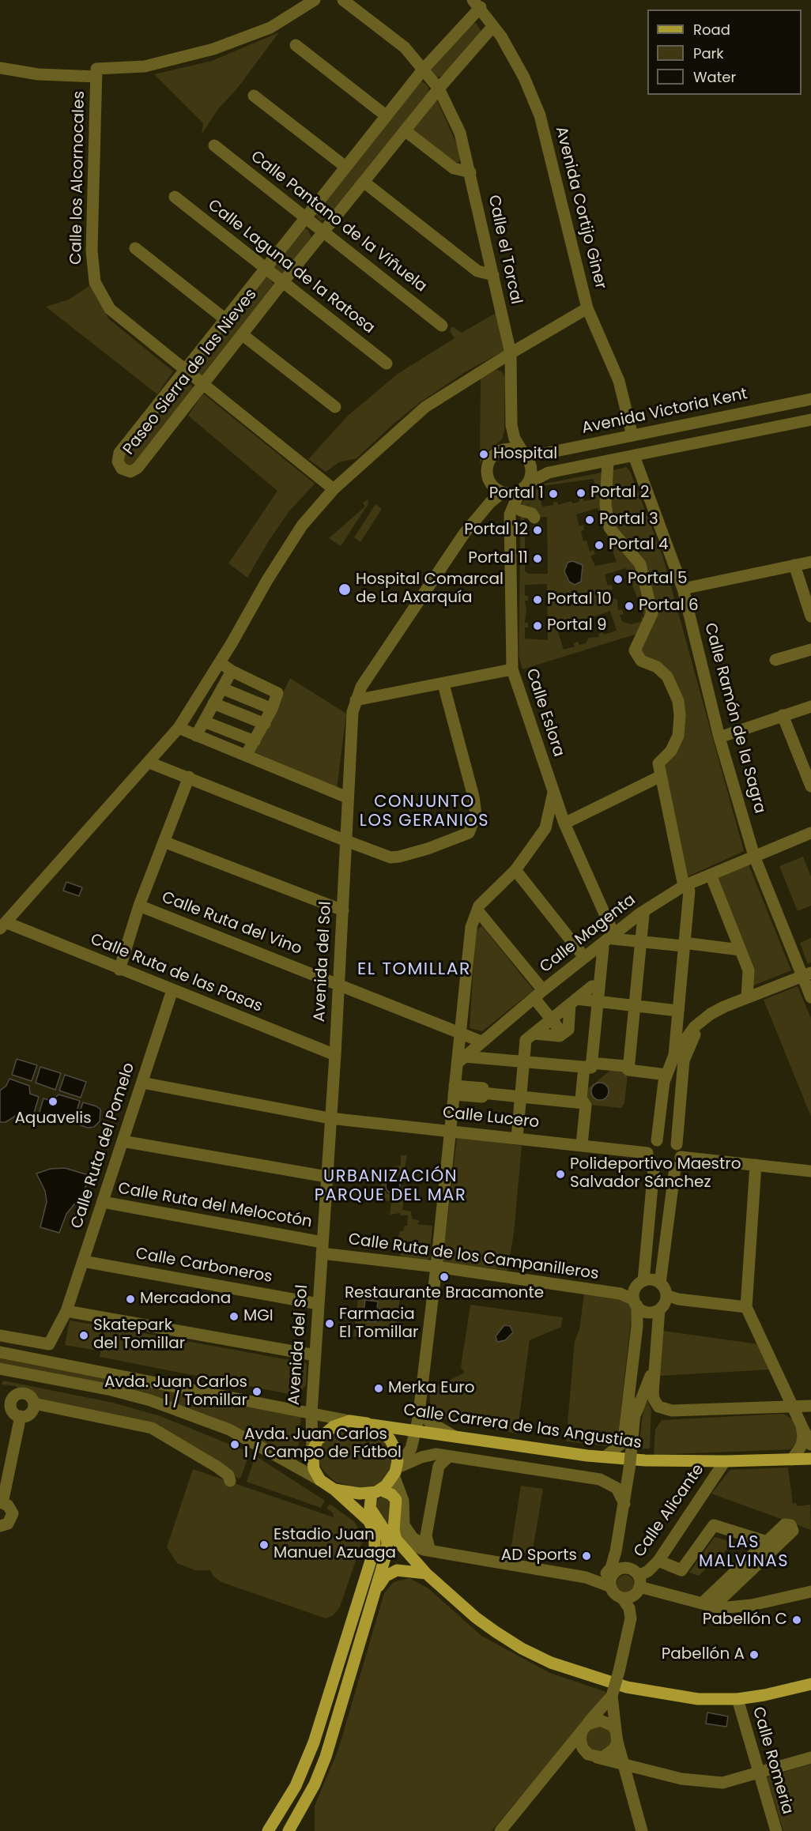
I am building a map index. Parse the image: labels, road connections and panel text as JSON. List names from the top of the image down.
{
  "streets": {
    "main road": ["Calle Carrera de las Angustias"],
    "street": [
      "Calle los Alcornocales",
      "Avenida Cortijo Giner",
      "Calle Pantano de la Viñuela",
      "Calle el Torcal",
      "Calle Laguna de la Ratosa",
      "Paseo Sierra de las Nieves",
      "Avenida Victoria Kent",
      "Calle Eslora",
      "Calle Ramón de la Sagra",
      "Calle Ruta del Vino",
      "Calle Magenta",
      "Avenida del Sol",
      "Calle Ruta de las Pasas",
      "Calle Lucero",
      "Calle Ruta del Pomelo",
      "Calle Ruta del Melocotón",
      "Calle Ruta de los Campanilleros",
      "Calle Carboneros",
      "Calle Alicante",
      "Calle Romeria"
    ]
  },
  "crossings": [
    ["Calle los Alcornocales", "Paseo Sierra de las Nieves"],
    ["Avenida Cortijo Giner", "Paseo Sierra de las Nieves"],
    ["Avenida Cortijo Giner", "Avenida Victoria Kent"],
    ["Calle Pantano de la Viñuela", "Paseo Sierra de las Nieves"],
    ["Calle el Torcal", "Paseo Sierra de las Nieves"],
    ["Calle Laguna de la Ratosa", "Paseo Sierra de las Nieves"],
    ["Avenida Victoria Kent", "Calle Eslora"],
    ["Avenida Victoria Kent", "Avenida del Sol"],
    ["Calle Eslora", "Calle Magenta"],
    ["Calle Eslora", "Avenida del Sol"],
    ["Calle Ramón de la Sagra", "Calle Magenta"],
    ["Calle Ruta del Vino", "Calle Magenta"],
    ["Calle Ruta del Vino", "Avenida del Sol"],
    ["Avenida del Sol", "Calle Ruta de las Pasas"],
    ["Avenida del Sol", "Calle Lucero"],
    ["Avenida del Sol", "Calle Ruta del Melocotón"],
    ["Avenida del Sol", "Calle Ruta de los Campanilleros"],
    ["Avenida del Sol", "Calle Carboneros"],
    ["Avenida del Sol", "Calle Carrera de las Angustias"],
    ["Calle Ruta de las Pasas", "Calle Ruta del Pomelo"],
    ["Calle Lucero", "Calle Ruta del Pomelo"],
    ["Calle Ruta del Pomelo", "Calle Ruta del Melocotón"],
    ["Calle Ruta del Pomelo", "Calle Carboneros"],
    ["Calle Ruta del Melocotón", "Calle Ruta de los Campanilleros"],
    ["Calle Carrera de las Angustias", "Calle Alicante"]
  ],
  "districts": [
    "CONJUNTO LOS GERANIOS",
    "EL TOMILLAR",
    "URBANIZACIÓN PARQUE DEL MAR",
    "LAS MALVINAS"
  ],
  "places": [
    "Hospital",
    "Portal 2",
    "Portal 1",
    "Portal 3",
    "Portal 12",
    "Portal 4",
    "Portal 11",
    "Portal 5",
    "Hospital Comarcal de La Axarquía",
    "Portal 10",
    "Portal 6",
    "Portal 9",
    "Aquavelis",
    "Polideportivo Maestro Salvador Sánchez",
    "Restaurante Bracamonte",
    "Mercadona",
    "MGI",
    "Farmacia El Tomillar",
    "Skatepark del Tomillar",
    "Merka Euro",
    "Avda. Juan Carlos I / Tomillar",
    "Avda. Juan Carlos I / Campo de Fútbol",
    "Estadio Juan Manuel Azuaga",
    "AD Sports",
    "Pabellón C",
    "Pabellón A"
  ],
  "legend": ["Road", "Park", "Water"]
}
